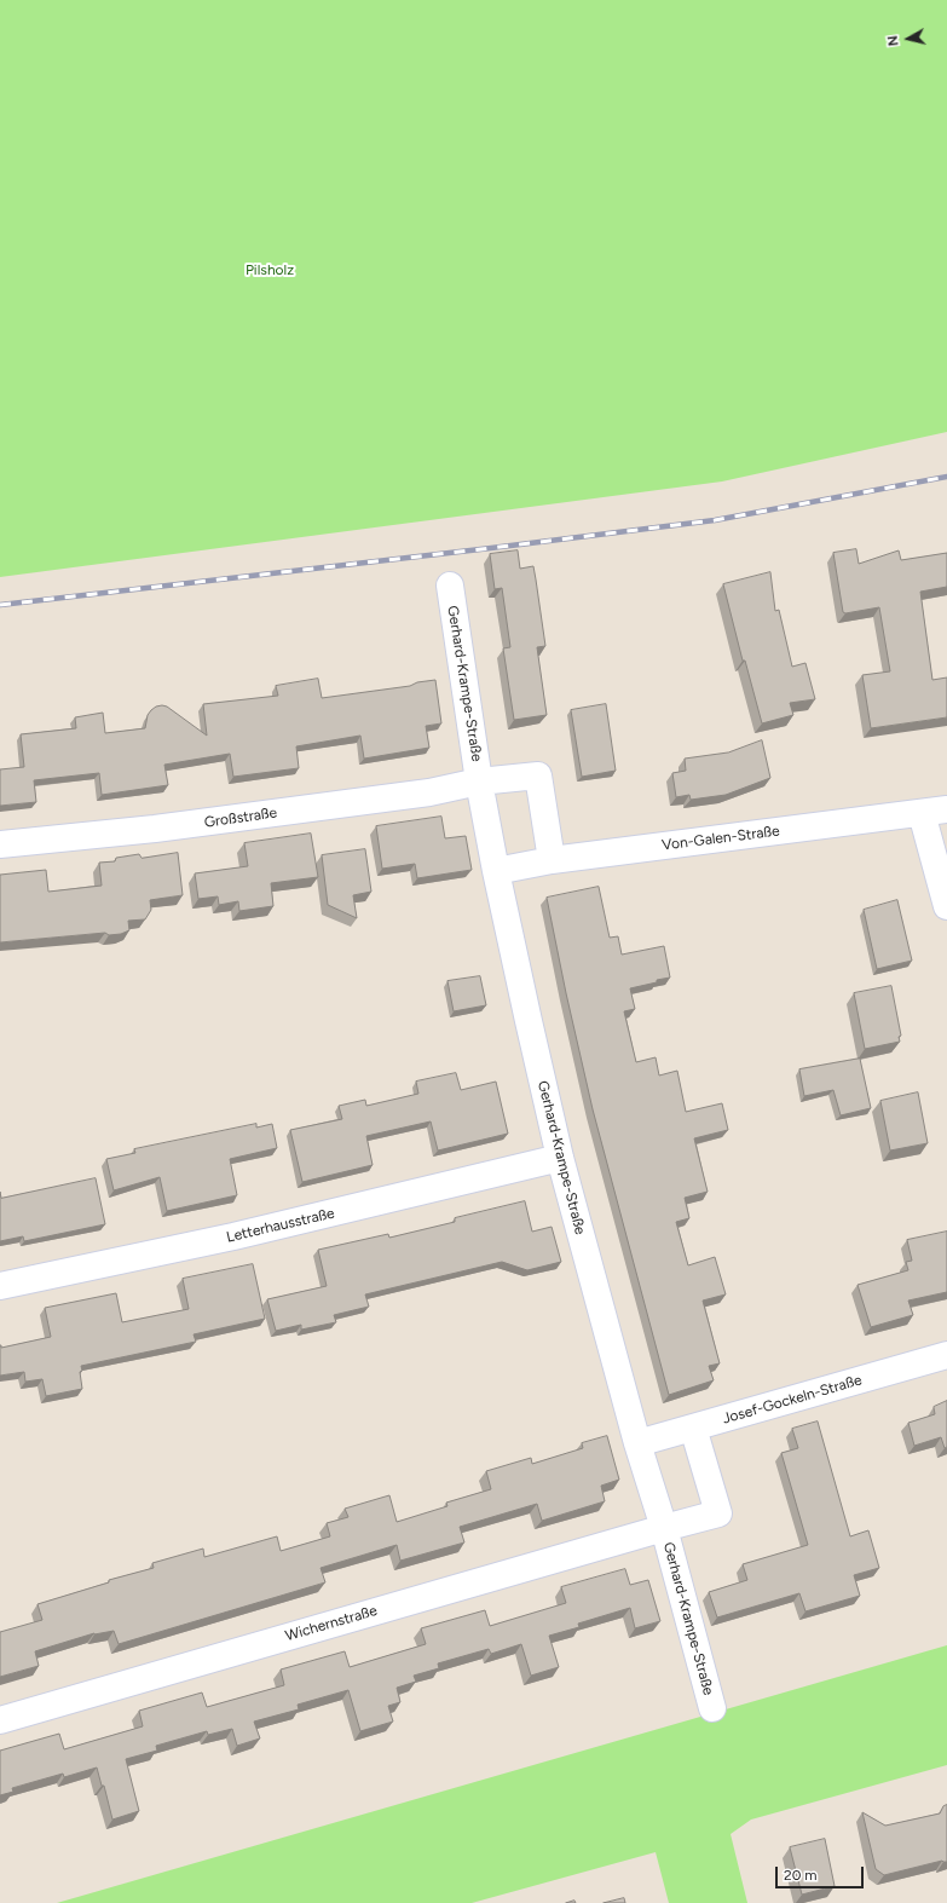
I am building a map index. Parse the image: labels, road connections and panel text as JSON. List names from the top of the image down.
{
  "streets": {
    "street": [
      "Gerhard-Krampe-Straße",
      "Großstraße",
      "Von-Galen-Straße",
      "Letterhausstraße",
      "Josef-Gockeln-Straße",
      "Wichernstraße"
    ]
  },
  "crossings": [
    ["Gerhard-Krampe-Straße", "Großstraße"],
    ["Gerhard-Krampe-Straße", "Von-Galen-Straße"],
    ["Gerhard-Krampe-Straße", "Letterhausstraße"],
    ["Gerhard-Krampe-Straße", "Josef-Gockeln-Straße"],
    ["Gerhard-Krampe-Straße", "Wichernstraße"]
  ],
  "parks": ["Pilsholz"],
  "scale_bar": "20 m",
  "north": "left"
}
